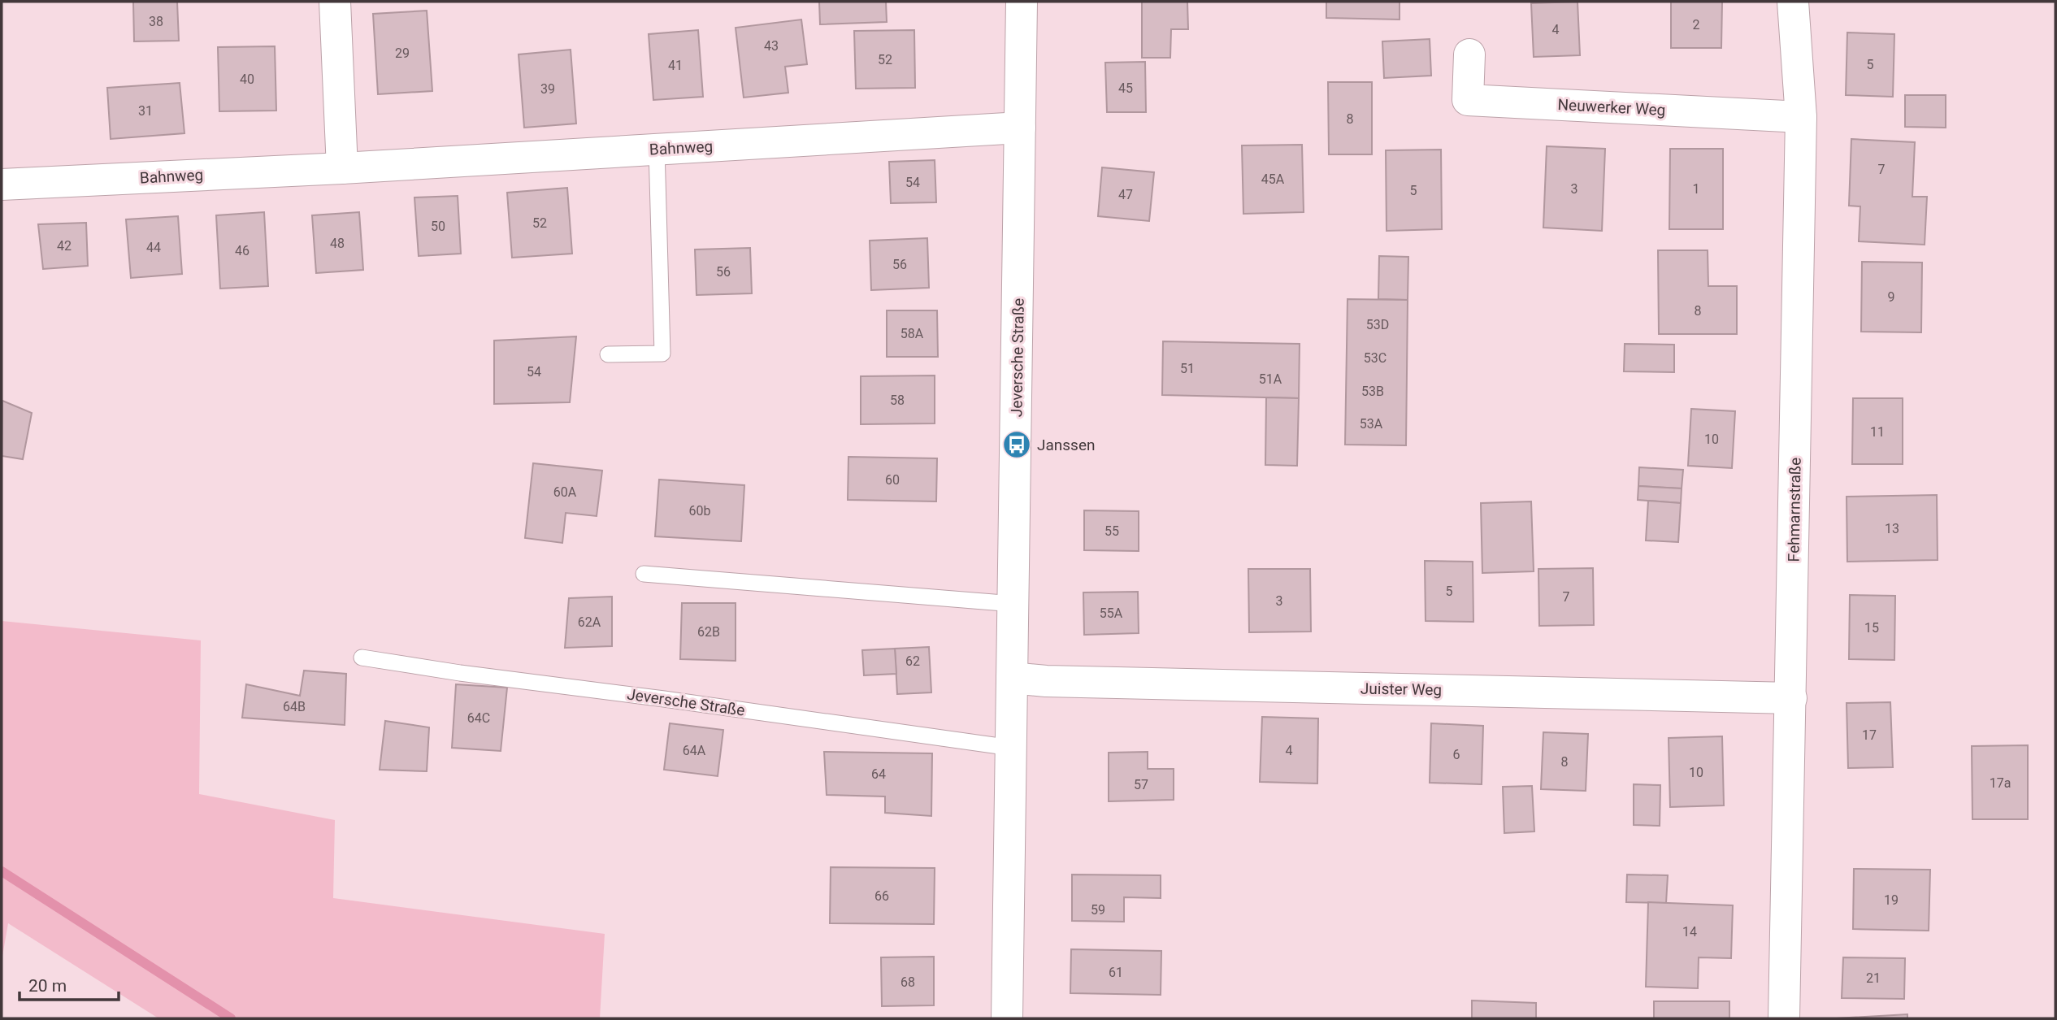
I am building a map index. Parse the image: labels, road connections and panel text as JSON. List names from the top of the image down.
{
  "streets": {
    "street": [
      "Neuwerker Weg",
      "Bahnweg",
      "Jeversche Straße",
      "Fehmarnstraße",
      "Juister Weg"
    ]
  },
  "crossings": [
    ["Neuwerker Weg", "Fehmarnstraße"],
    ["Bahnweg", "Jeversche Straße"],
    ["Jeversche Straße", "Juister Weg"],
    ["Fehmarnstraße", "Juister Weg"]
  ],
  "places": {
    "bus stop": ["Janssen"]
  },
  "house_numbers": [
    "38",
    "2",
    "4",
    "43",
    "29",
    "52",
    "5",
    "41",
    "40",
    "45",
    "39",
    "31",
    "8",
    "7",
    "45A",
    "54",
    "3",
    "1",
    "5",
    "47",
    "52",
    "50",
    "48",
    "42",
    "44",
    "46",
    "56",
    "56",
    "9",
    "8",
    "53D",
    "58A",
    "53C",
    "51",
    "54",
    "51A",
    "53B",
    "58",
    "53A",
    "11",
    "10",
    "60",
    "60A",
    "60b",
    "13",
    "55",
    "5",
    "7",
    "3",
    "55A",
    "62A",
    "15",
    "62B",
    "62",
    "64B",
    "64C",
    "17",
    "64A",
    "4",
    "6",
    "8",
    "10",
    "64",
    "17a",
    "57",
    "66",
    "19",
    "59",
    "14",
    "61",
    "21",
    "68"
  ],
  "scale_bar": "20 m"
}
